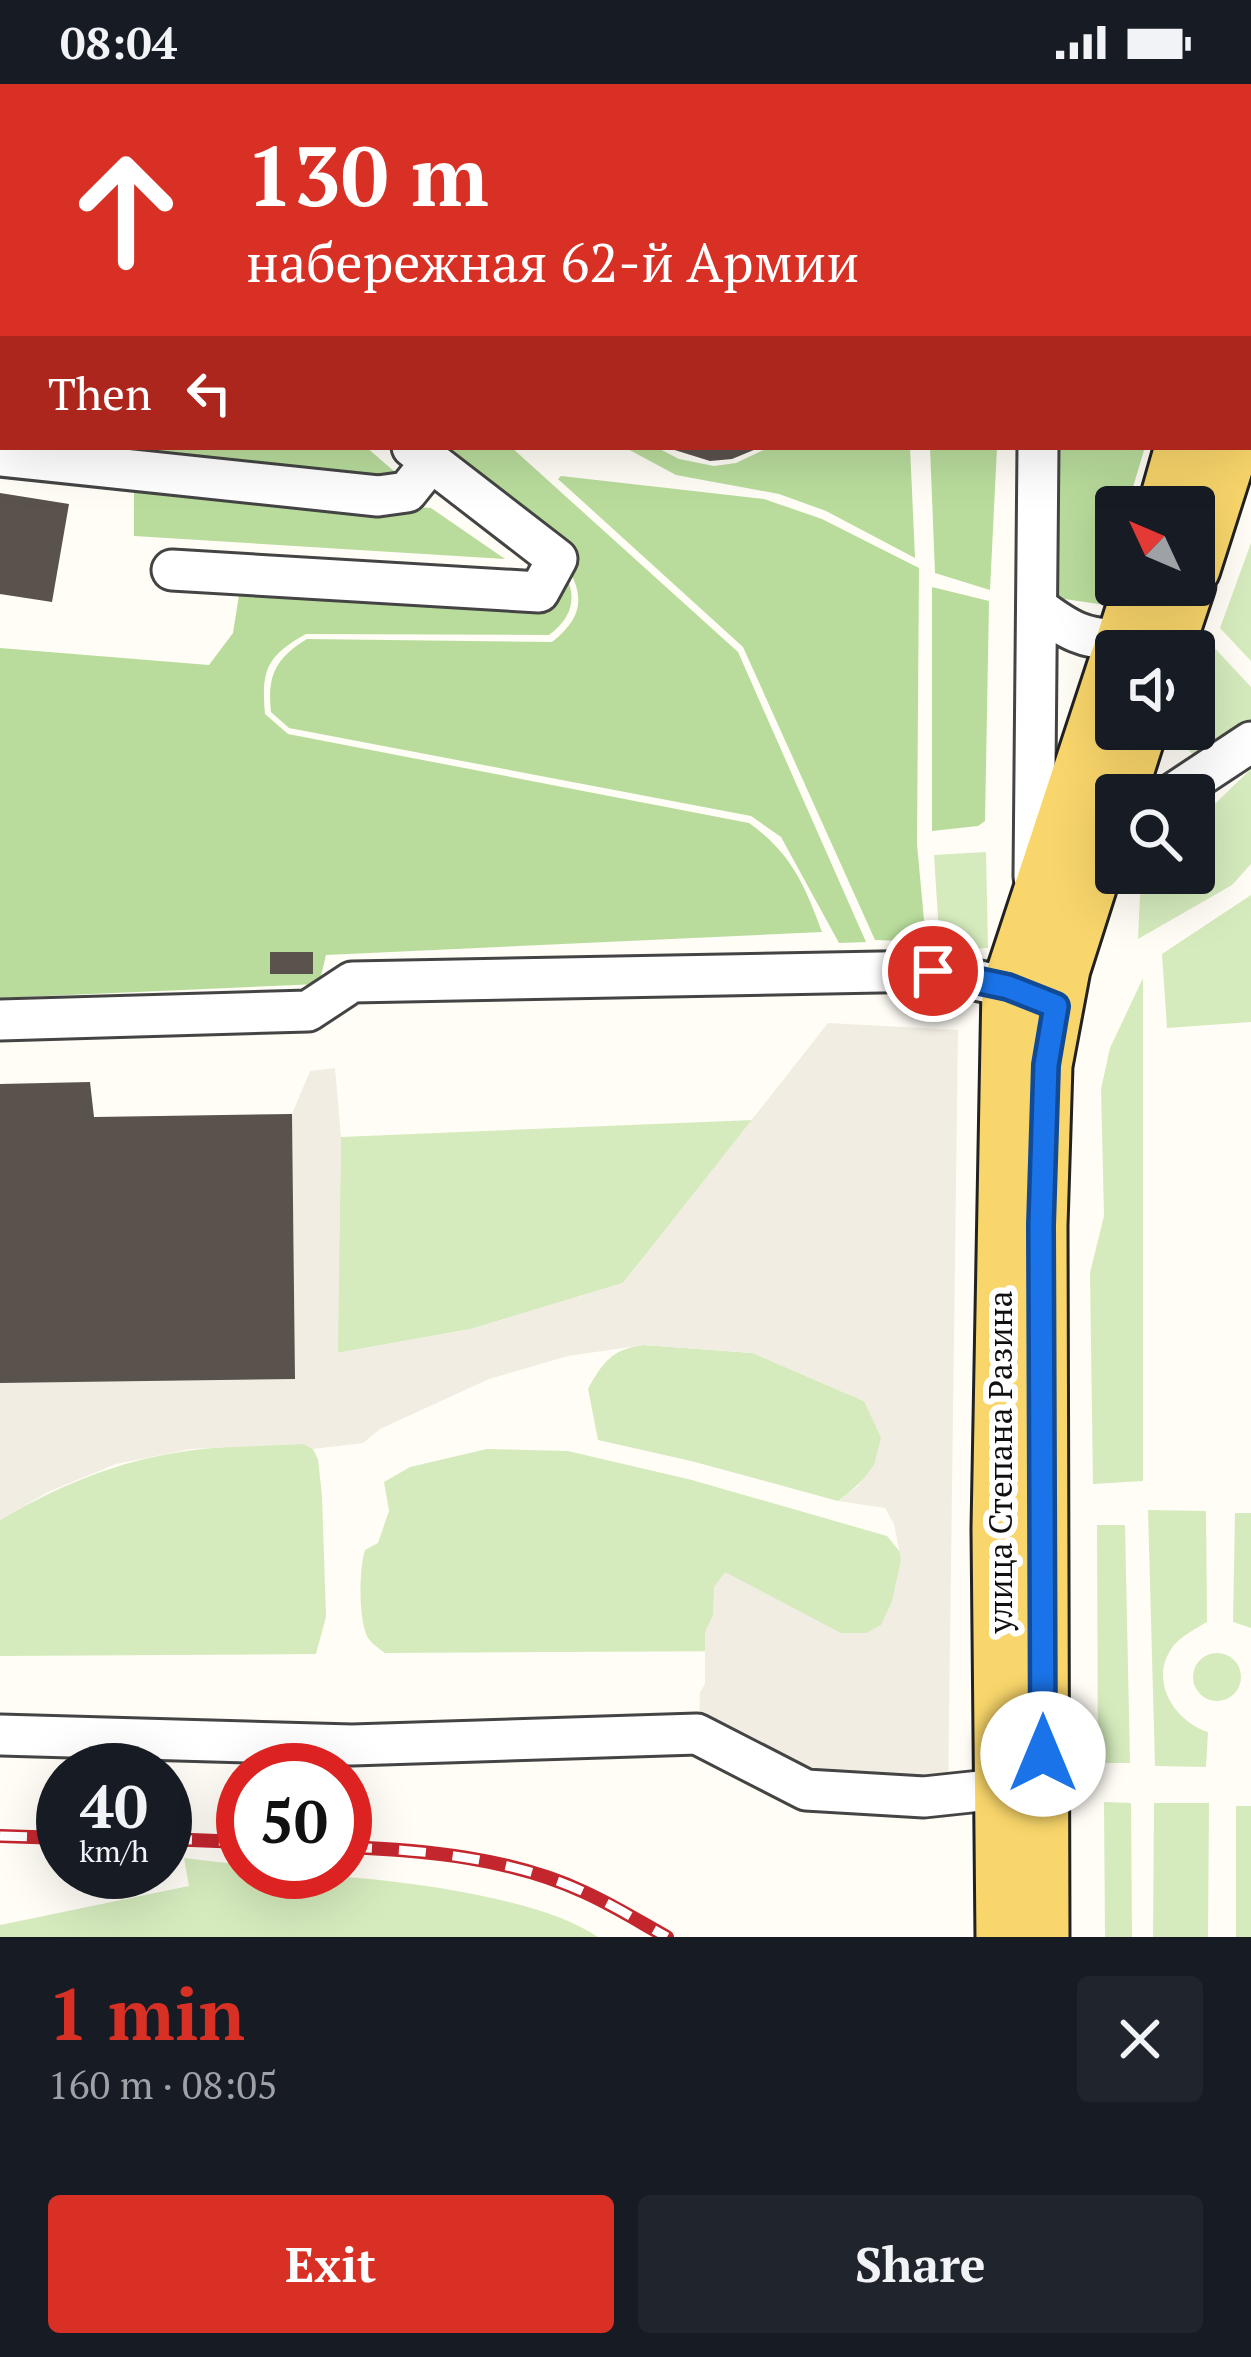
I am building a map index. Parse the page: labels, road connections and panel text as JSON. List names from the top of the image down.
{
  "streets": {
    "main road": ["улица Степана Разина"]
  },
  "north": "top left",
  "page": {
    "status": "08:04",
    "turn": ["130 m", "набережная 62-й Армии"],
    "then": "Then",
    "speed": "40 km/h",
    "limit": "50",
    "heading": ["1 min", "160 m · 08:05"],
    "buttons": ["Exit", "Share"]
  }
}
